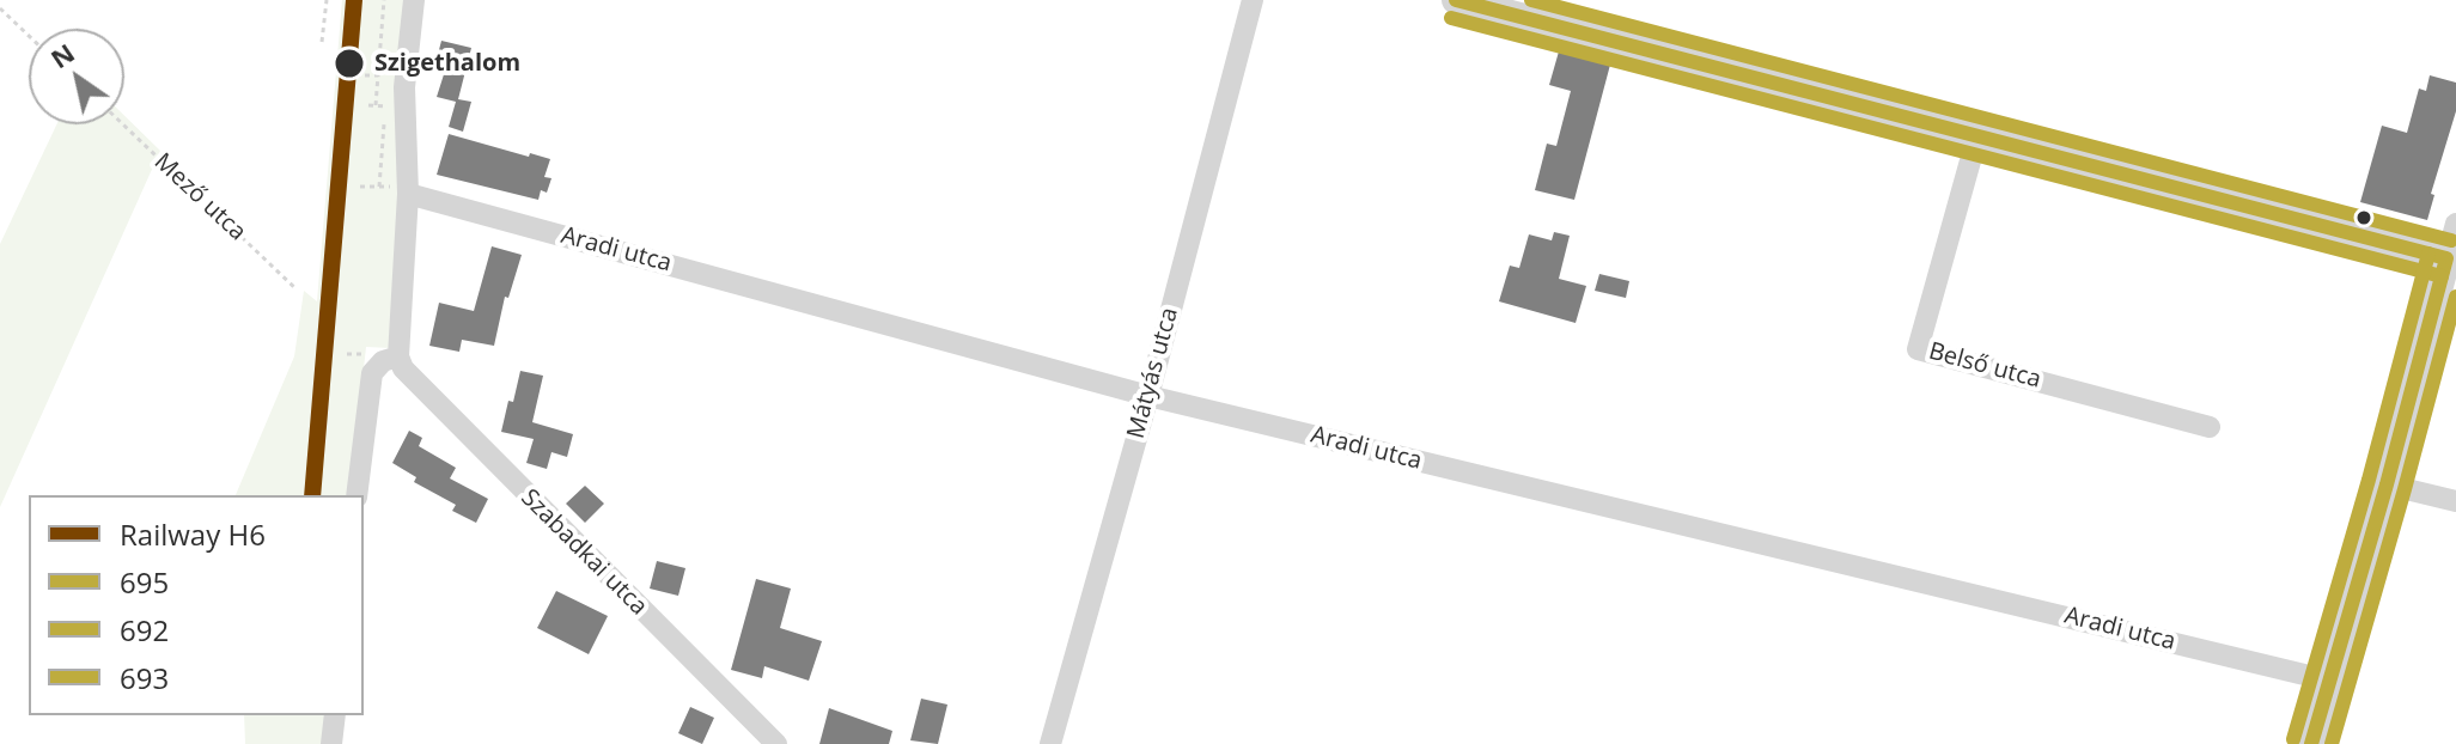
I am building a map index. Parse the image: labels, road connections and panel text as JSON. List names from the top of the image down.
{
  "streets": {
    "street": [
      "Aradi utca",
      "Belső utca",
      "Mátyás utca",
      "Szabadkai utca"
    ],
    "path": ["Mező utca"]
  },
  "crossings": [
    ["Aradi utca", "Mátyás utca"]
  ],
  "places": ["Szigethalom"],
  "lines": [
    "rail line H6",
    "transit line 695",
    "transit line 693",
    "transit line 692"
  ],
  "legend": [
    "Railway H6",
    "695",
    "692",
    "693"
  ],
  "north": "top left"
}
